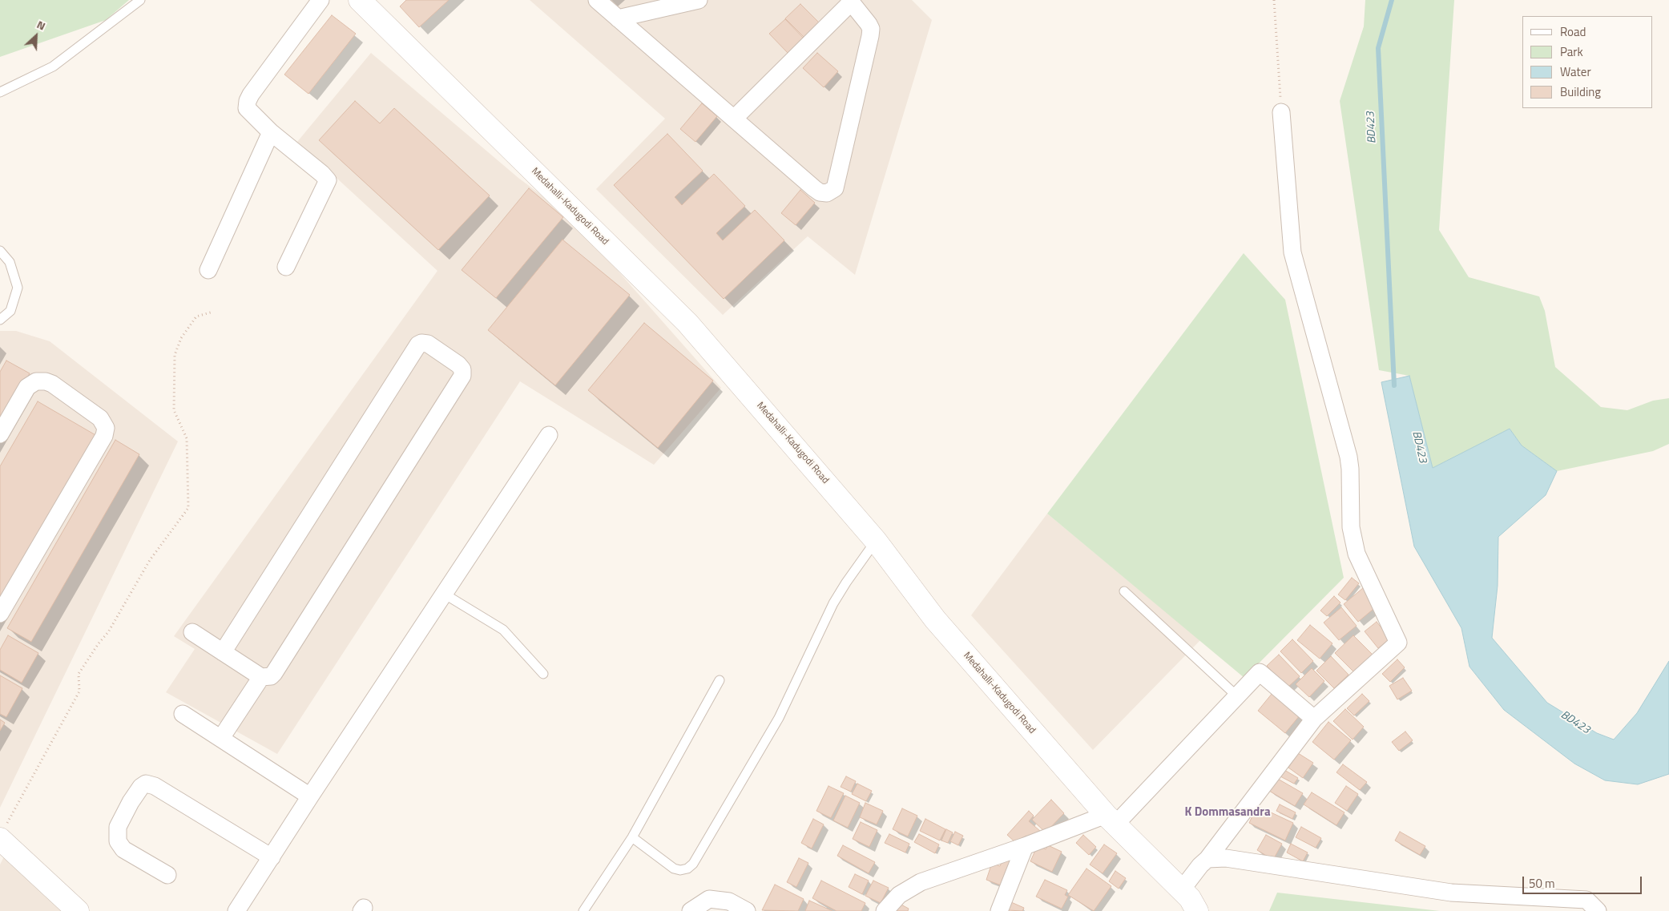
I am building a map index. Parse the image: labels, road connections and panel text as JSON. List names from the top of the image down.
{
  "streets": {
    "street": ["Medahalli-Kadugodi Road"]
  },
  "districts": ["K Dommasandra"],
  "water": ["BD423"],
  "legend": [
    "Road",
    "Park",
    "Water",
    "Building"
  ],
  "scale_bar": "50 m",
  "north": "top right"
}
